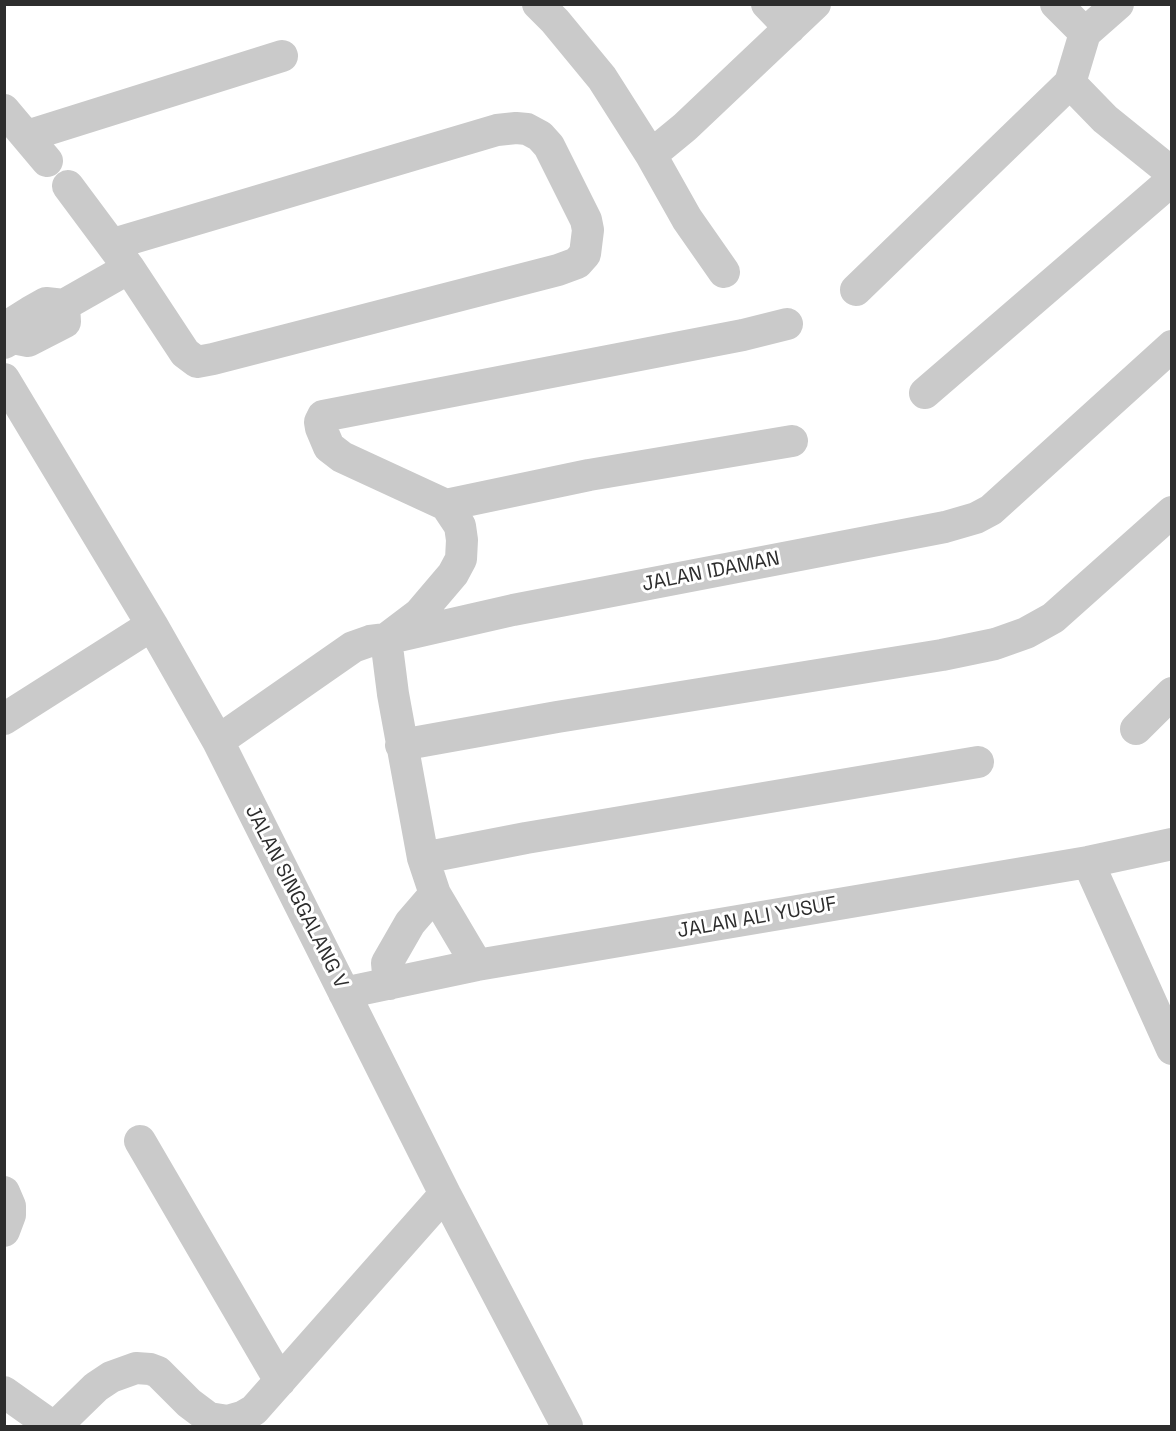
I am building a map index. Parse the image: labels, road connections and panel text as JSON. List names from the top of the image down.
{
  "streets": {
    "street": ["JALAN IDAMAN", "JALAN SINGGALANG V", "JALAN ALI YUSUF"]
  },
  "crossings": [
    ["JALAN IDAMAN", "JALAN SINGGALANG V"],
    ["JALAN SINGGALANG V", "JALAN ALI YUSUF"]
  ]
}
